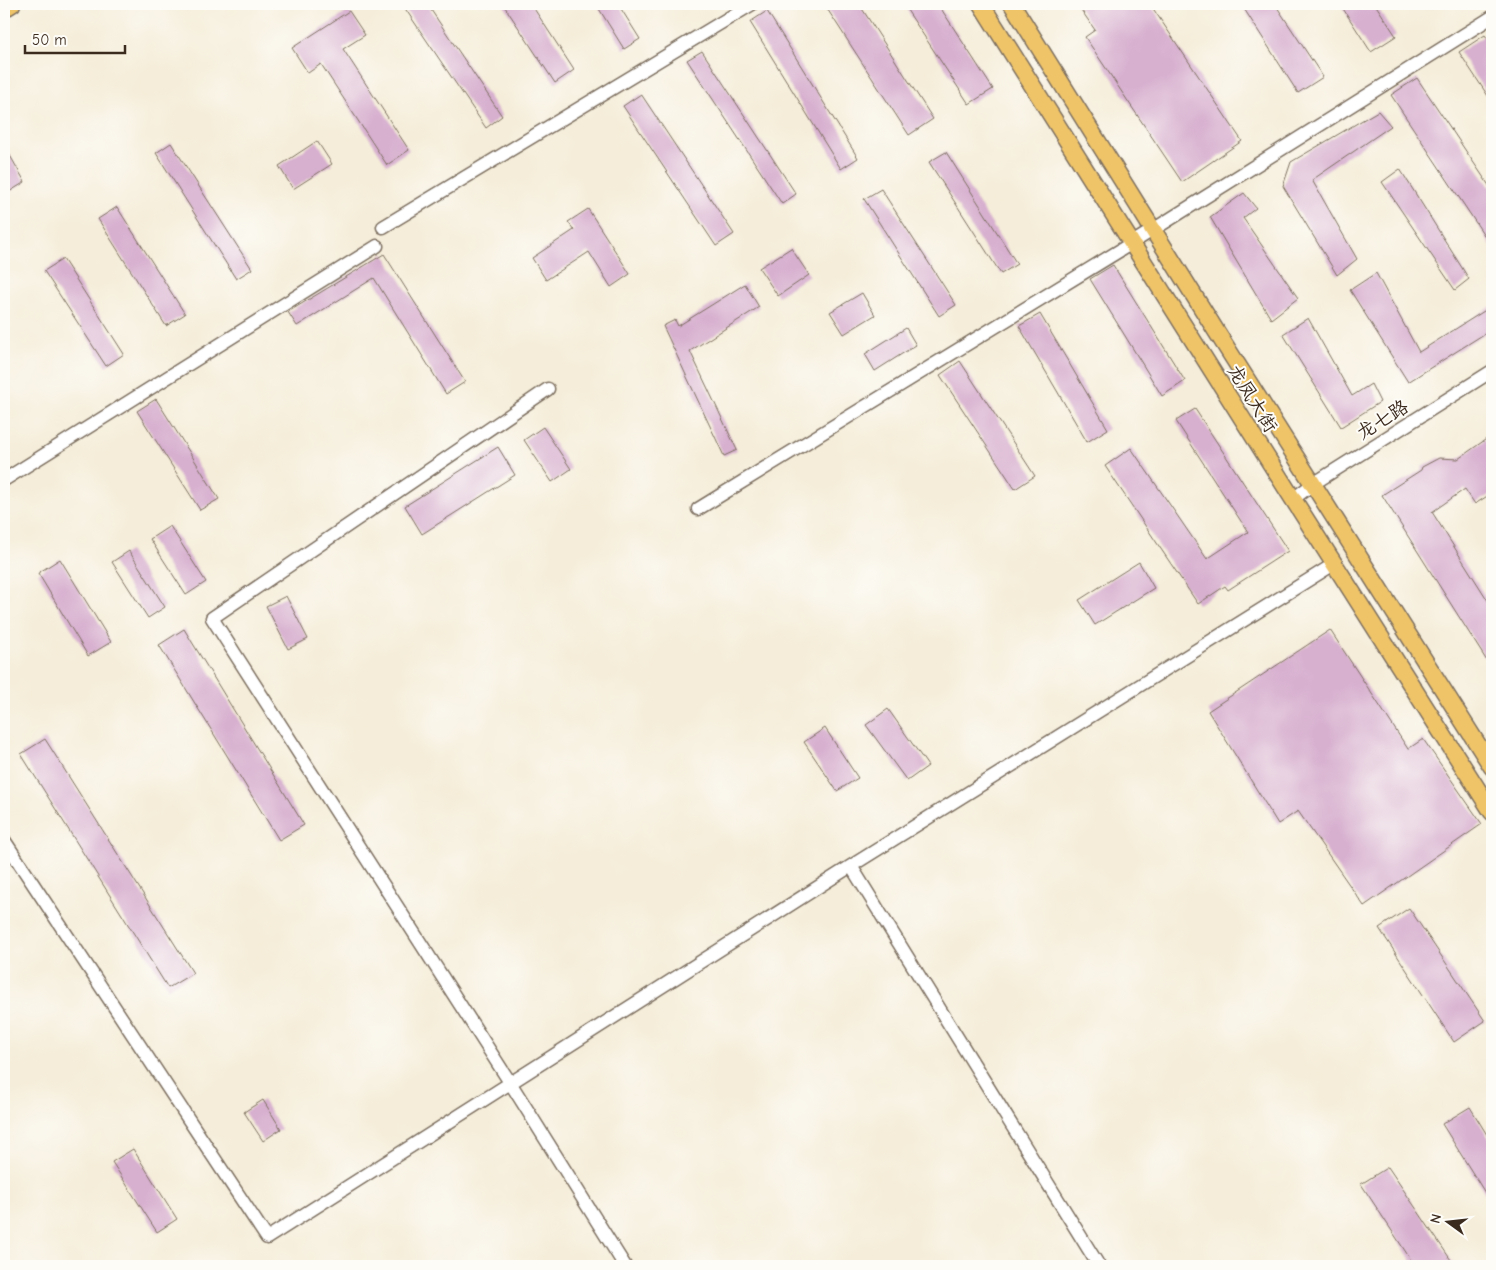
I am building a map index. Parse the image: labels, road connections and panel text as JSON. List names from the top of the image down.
{
  "streets": {
    "main road": ["龙凤大街"],
    "street": ["龙七路"]
  },
  "crossings": [
    ["龙凤大街", "龙七路"]
  ],
  "scale_bar": "50 m",
  "north": "left"
}
